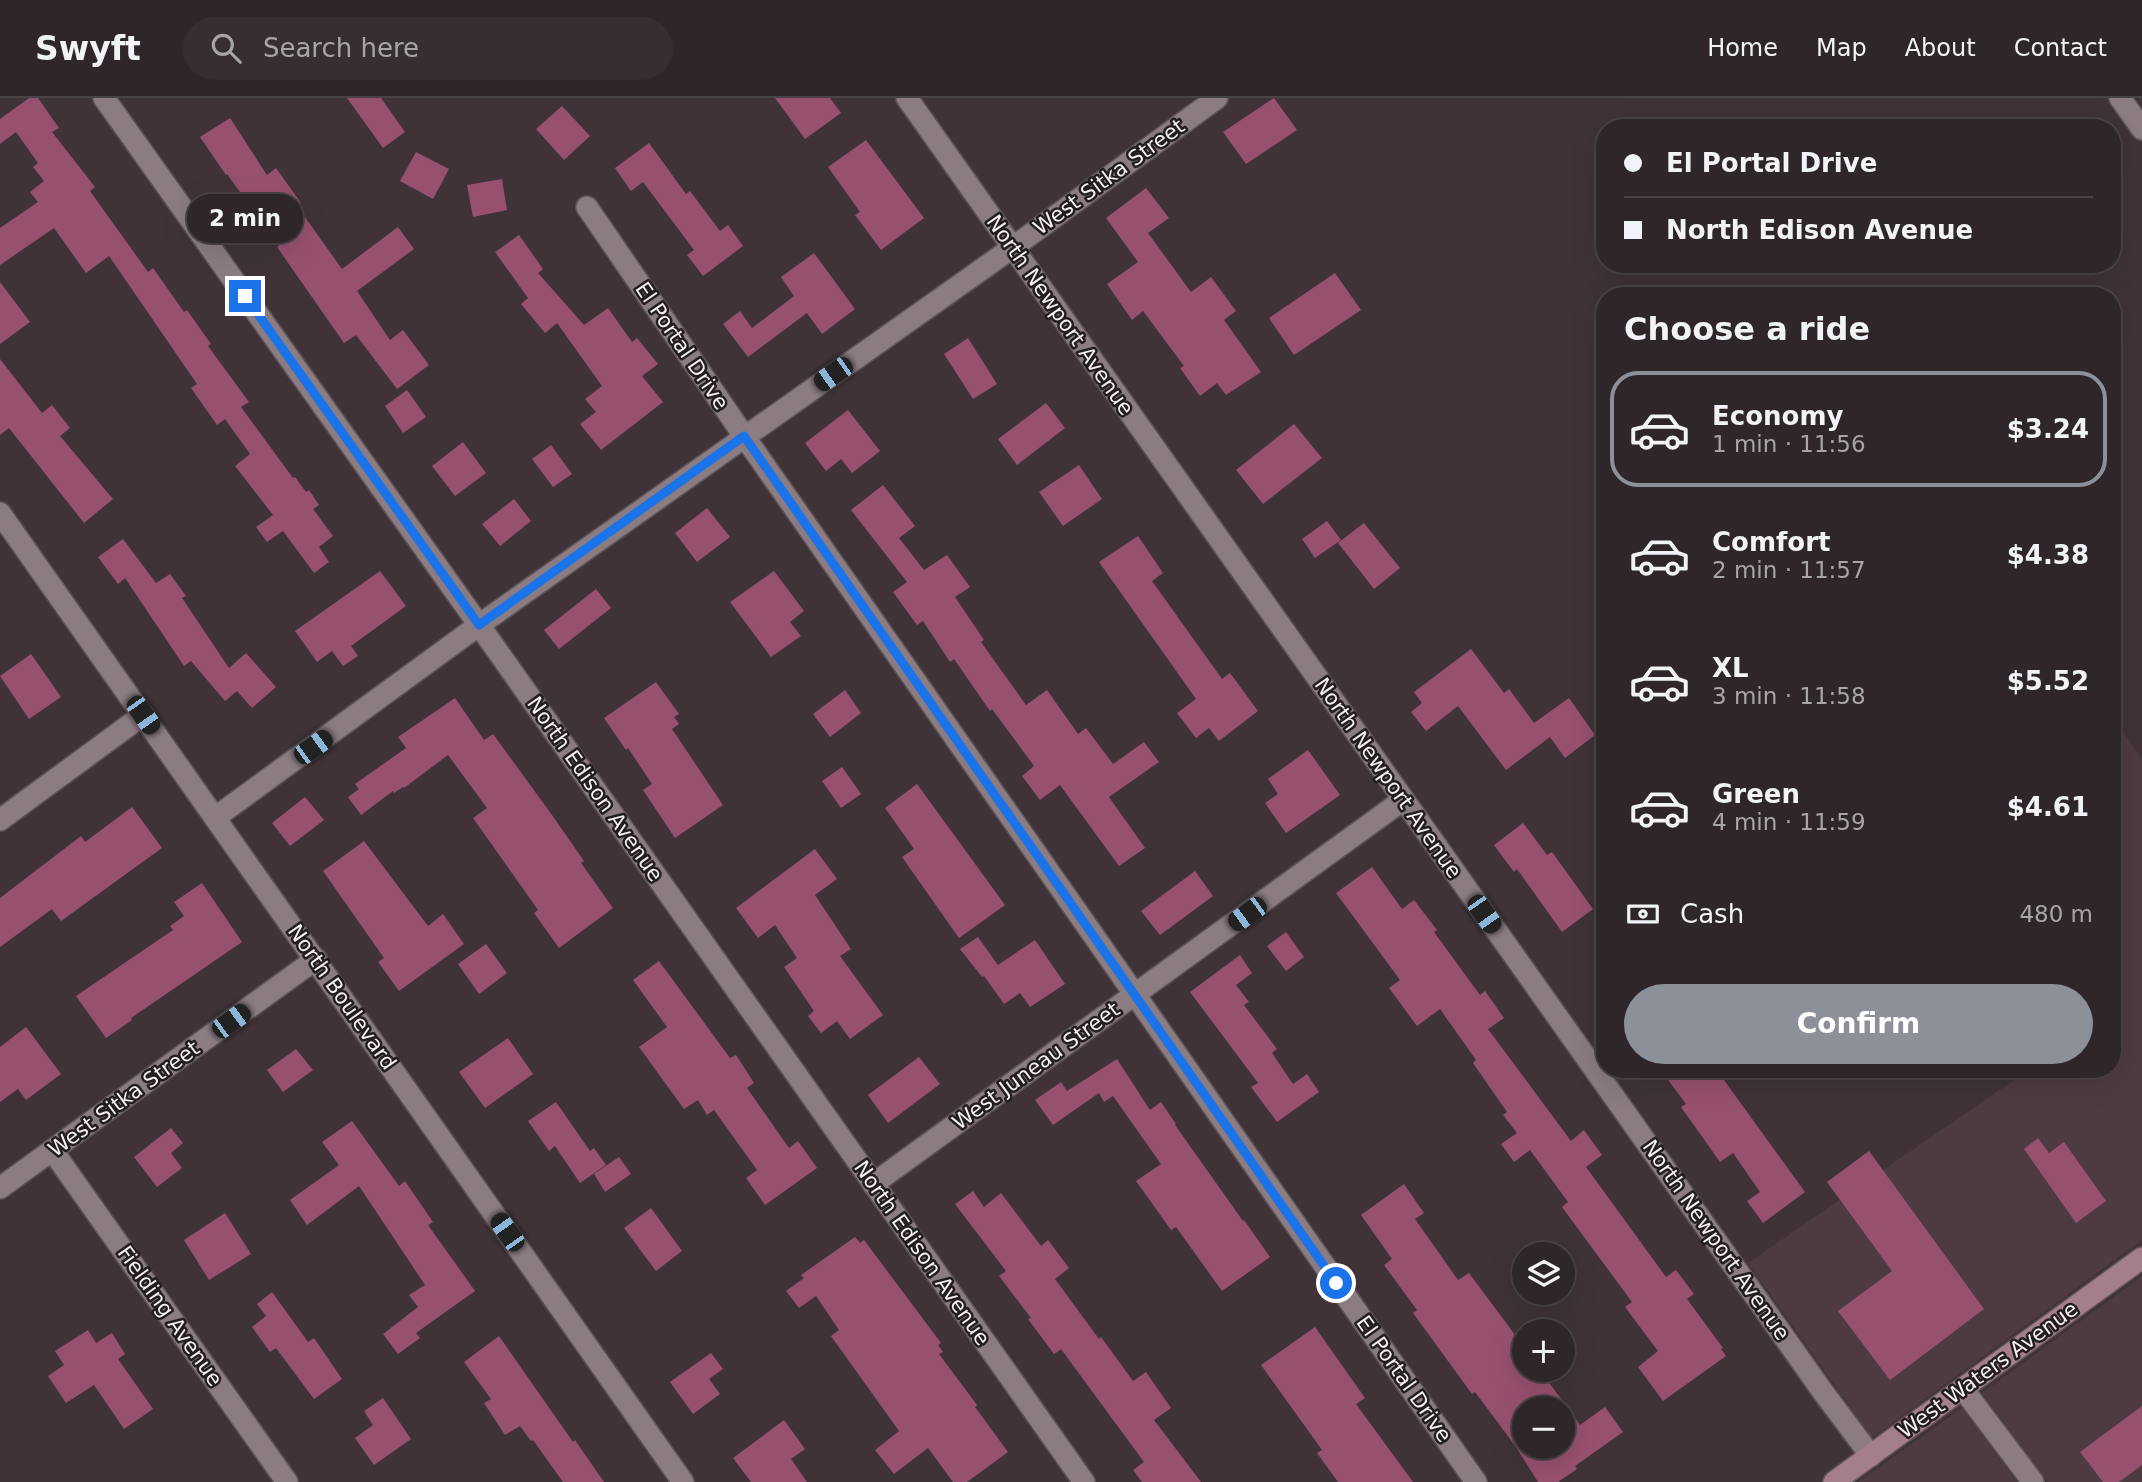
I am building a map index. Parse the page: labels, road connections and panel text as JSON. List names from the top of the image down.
{
  "streets": {
    "main road": ["West Waters Avenue"],
    "street": [
      "West Sitka Street",
      "North Newport Avenue",
      "El Portal Drive",
      "North Edison Avenue",
      "North Boulevard",
      "West Juneau Street",
      "Fielding Avenue"
    ]
  },
  "crossings": [
    ["West Sitka Street", "North Newport Avenue"],
    ["West Sitka Street", "El Portal Drive"],
    ["West Sitka Street", "North Edison Avenue"],
    ["West Sitka Street", "North Boulevard"],
    ["West Sitka Street", "Fielding Avenue"],
    ["North Newport Avenue", "West Juneau Street"],
    ["North Newport Avenue", "West Waters Avenue"],
    ["El Portal Drive", "West Juneau Street"],
    ["North Edison Avenue", "West Juneau Street"]
  ],
  "page": {
    "header": "Swyft",
    "search": "Search here",
    "nav": [
      "Home",
      "Map",
      "About",
      "Contact"
    ],
    "banner": ["El Portal Drive", "North Edison Avenue"],
    "bubble": "2 min",
    "heading": "Choose a ride",
    "list": [
      {
        "name": "Economy",
        "note": "1 min · 11:56",
        "value": "$3.24"
      },
      {
        "name": "Comfort",
        "note": "2 min · 11:57",
        "value": "$4.38"
      },
      {
        "name": "XL",
        "note": "3 min · 11:58",
        "value": "$5.52"
      },
      {
        "name": "Green",
        "note": "4 min · 11:59",
        "value": "$4.61"
      }
    ],
    "pay": ["Cash", "480 m"],
    "buttons": "Confirm",
    "map_buttons": ["+", "−"]
  }
}
